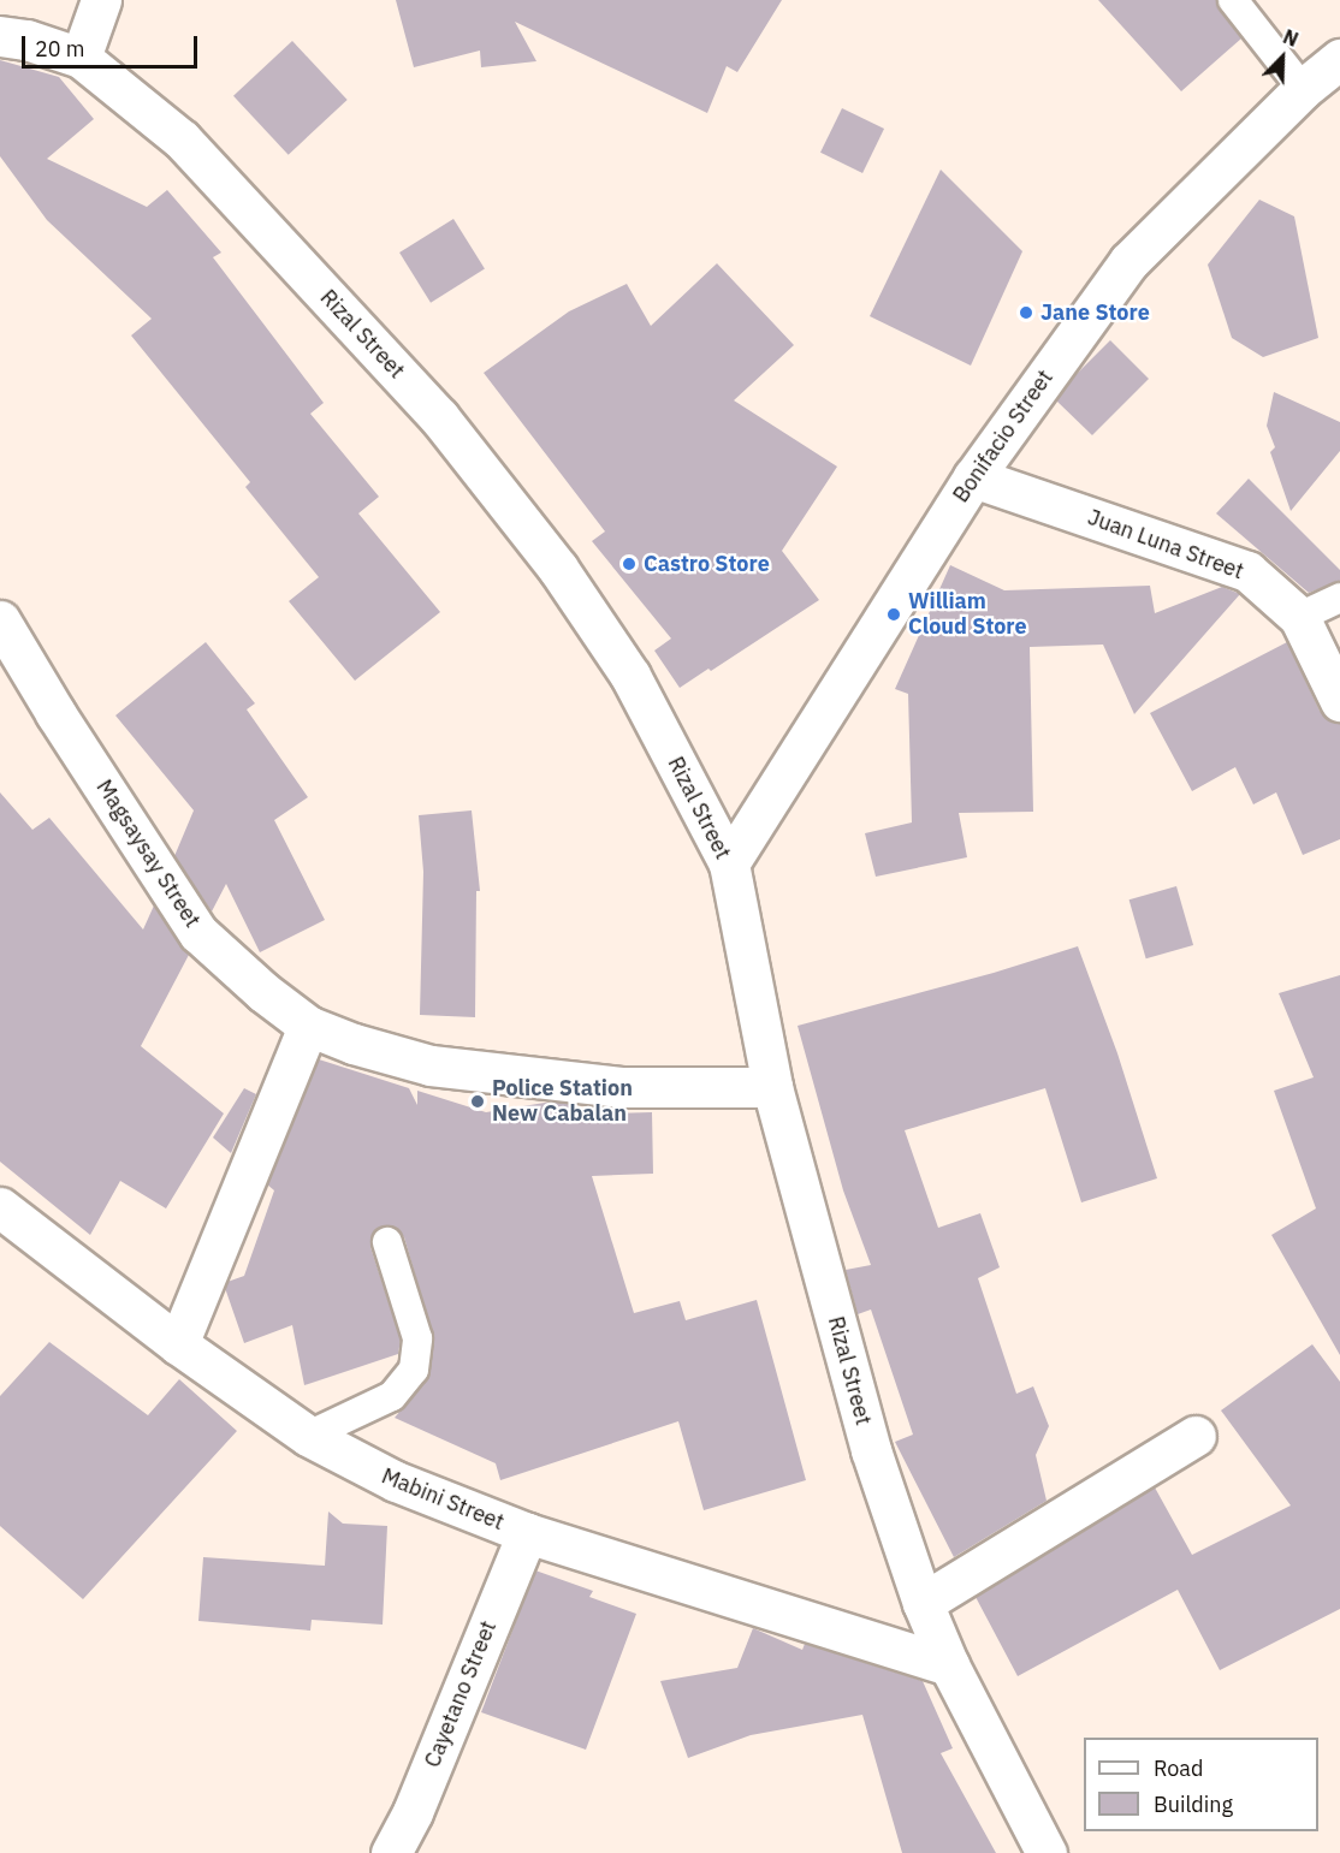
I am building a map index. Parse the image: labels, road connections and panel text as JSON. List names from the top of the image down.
{
  "streets": {
    "street": [
      "Rizal Street",
      "Bonifacio Street",
      "Juan Luna Street",
      "Magsaysay Street",
      "Mabini Street",
      "Cayetano Street"
    ]
  },
  "crossings": [
    ["Rizal Street", "Bonifacio Street"],
    ["Rizal Street", "Magsaysay Street"],
    ["Rizal Street", "Mabini Street"],
    ["Bonifacio Street", "Juan Luna Street"],
    ["Mabini Street", "Cayetano Street"]
  ],
  "places": [
    "Jane Store",
    "Castro Store",
    "William Cloud Store",
    "Police Station New Cabalan"
  ],
  "legend": ["Road", "Building"],
  "scale_bar": "20 m",
  "north": "top right"
}
